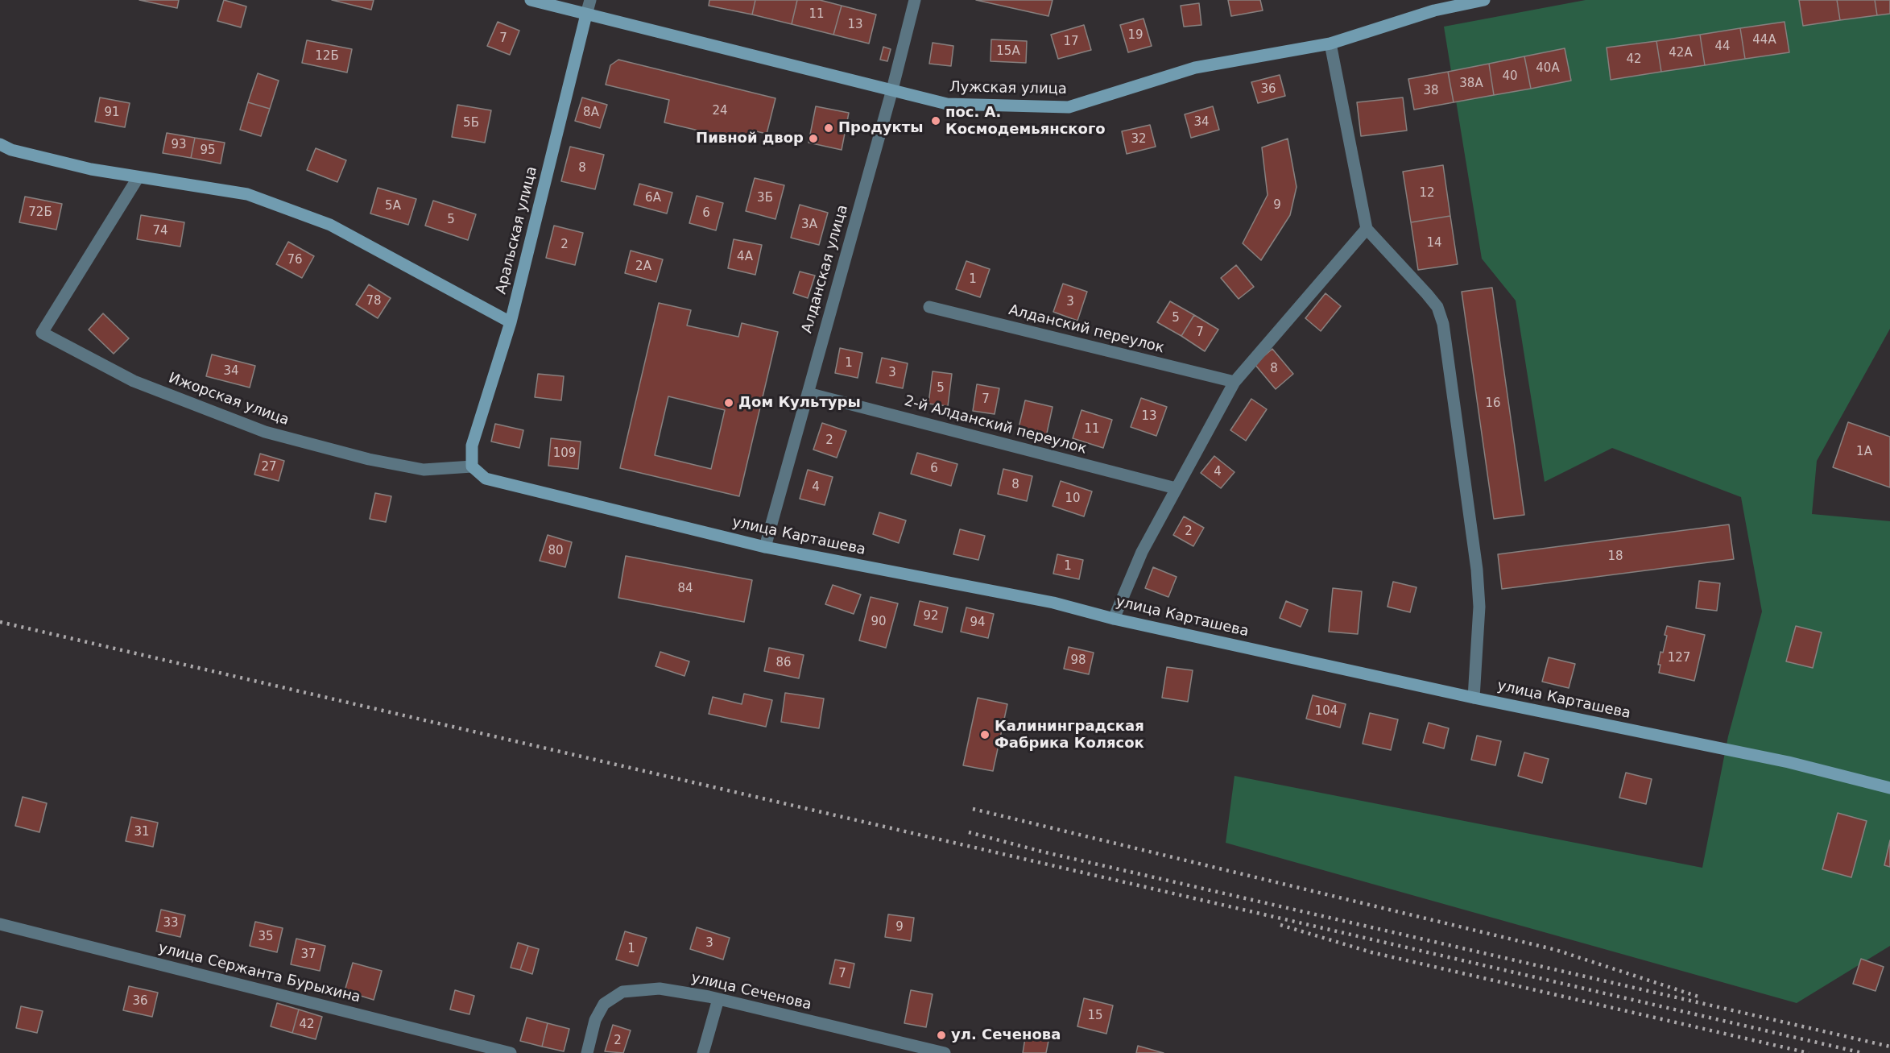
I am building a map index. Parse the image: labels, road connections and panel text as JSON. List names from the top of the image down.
{
  "streets": {
    "main road": ["Лужская улица", "Аральская улица", "улица Карташева"],
    "street": [
      "Алданская улица",
      "Алданский переулок",
      "Ижорская улица",
      "2-й Алданский переулок",
      "улица Сержанта Бурыхина",
      "улица Сеченова"
    ]
  },
  "crossings": [
    ["Лужская улица", "Аральская улица"],
    ["Лужская улица", "Алданская улица"],
    ["Аральская улица", "Ижорская улица"],
    ["Аральская улица", "улица Карташева"],
    ["Алданская улица", "2-й Алданский переулок"],
    ["Алданская улица", "улица Карташева"],
    ["Ижорская улица", "улица Карташева"]
  ],
  "places": [
    "пос. А. Космодемьянского",
    "Продукты",
    "Пивной двор",
    "Дом Культуры",
    "Калининградская Фабрика Колясок",
    "ул. Сеченова"
  ],
  "house_numbers": [
    "11",
    "13",
    "19",
    "7",
    "44А",
    "17",
    "44",
    "15А",
    "42А",
    "12Б",
    "42",
    "40А",
    "40",
    "38А",
    "36",
    "38",
    "24",
    "91",
    "8А",
    "34",
    "5Б",
    "32",
    "93",
    "95",
    "8",
    "12",
    "6А",
    "3Б",
    "9",
    "5А",
    "72Б",
    "6",
    "5",
    "3А",
    "74",
    "14",
    "2",
    "4А",
    "76",
    "2А",
    "1",
    "78",
    "3",
    "5",
    "7",
    "1",
    "8",
    "34",
    "3",
    "5",
    "7",
    "16",
    "13",
    "11",
    "2",
    "1А",
    "109",
    "27",
    "6",
    "4",
    "8",
    "4",
    "10",
    "2",
    "80",
    "18",
    "1",
    "84",
    "92",
    "90",
    "94",
    "127",
    "98",
    "86",
    "104",
    "31",
    "33",
    "9",
    "35",
    "3",
    "1",
    "37",
    "7",
    "36",
    "15",
    "42",
    "2"
  ]
}
